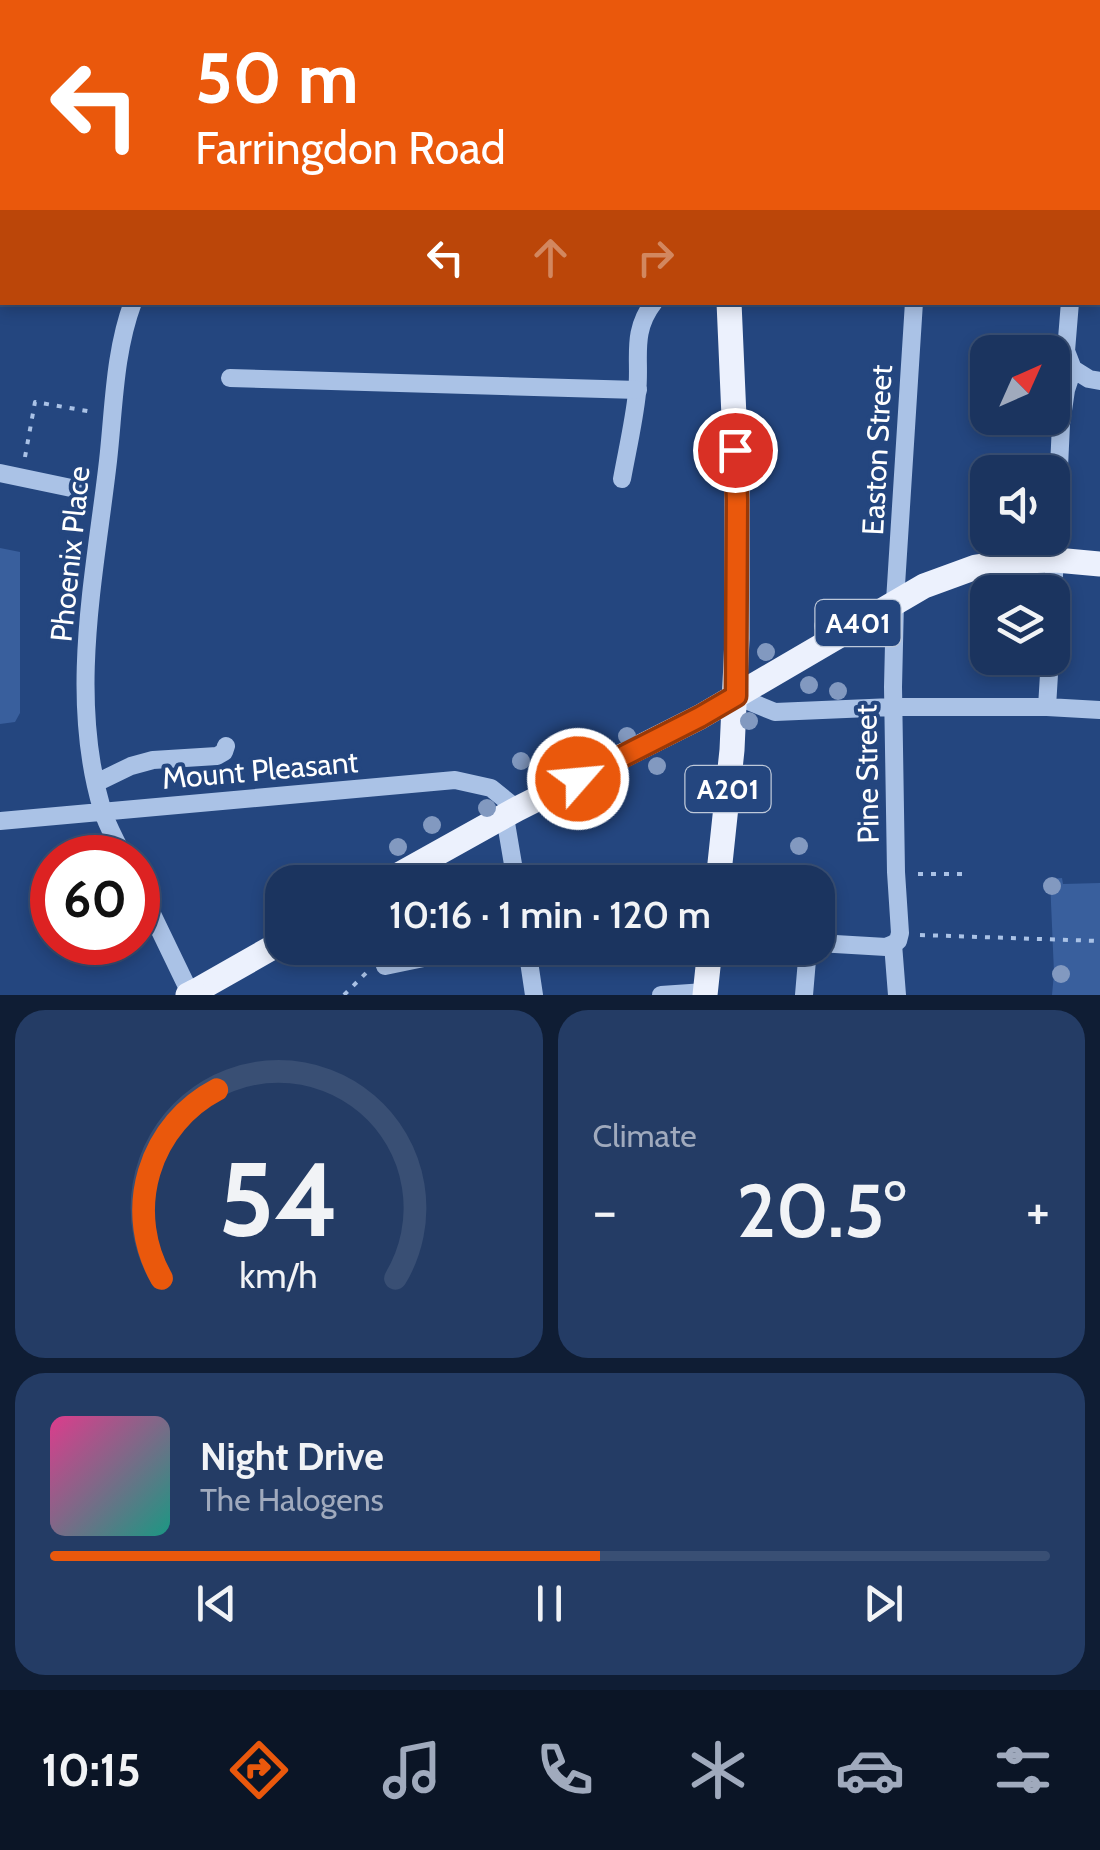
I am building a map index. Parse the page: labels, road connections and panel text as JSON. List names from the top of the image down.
{
  "streets": {
    "main road": ["A401", "A201"],
    "street": [
      "Easton Street",
      "Phoenix Place",
      "Mount Pleasant",
      "Pine Street"
    ]
  },
  "crossings": [
    ["Easton Street", "A401"],
    ["Easton Street", "Pine Street"],
    ["Phoenix Place", "Mount Pleasant"],
    ["A401", "Mount Pleasant"],
    ["A401", "Pine Street"],
    ["A401", "A201"]
  ],
  "north": "top right",
  "page": {
    "turn": ["50 m", "Farringdon Road"],
    "limit": "60",
    "trip": "10:16 · 1 min · 120 m",
    "tile": "Climate",
    "heat": ["−", "20.5°", "+"],
    "song": ["Night Drive", "The Halogens"],
    "tabs": "10:15",
    "gauge": ["54", "km/h"]
  }
}
